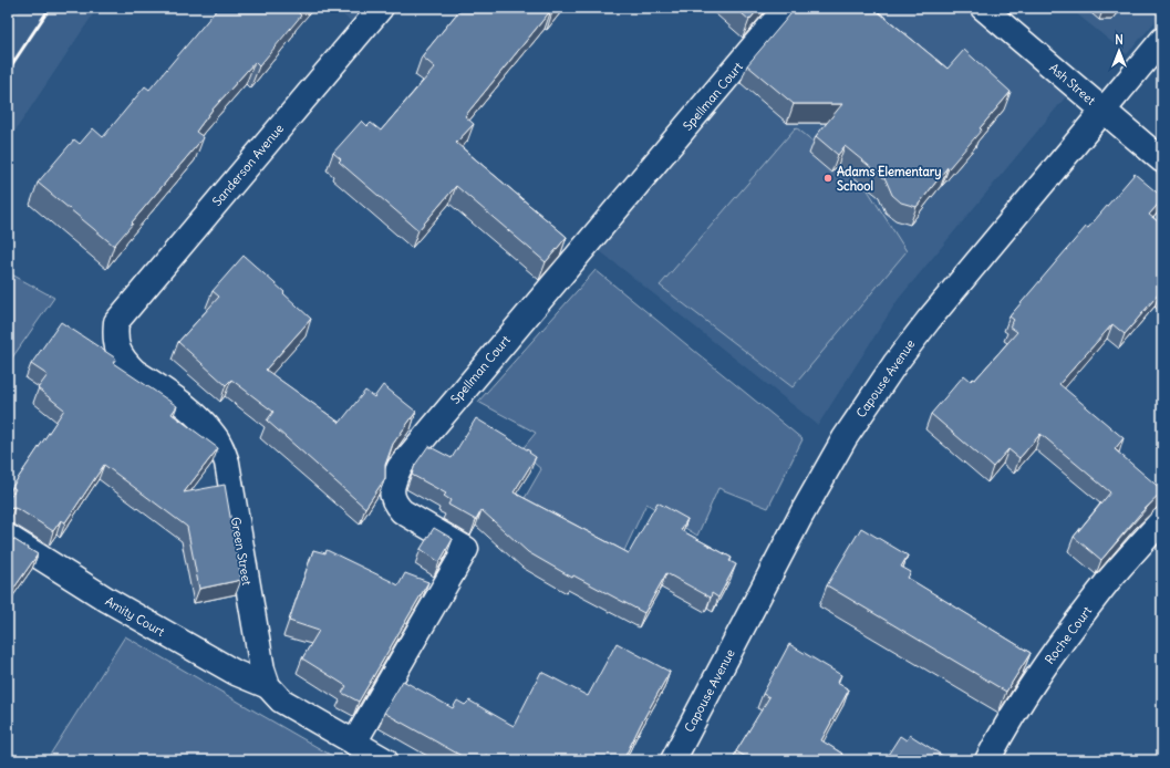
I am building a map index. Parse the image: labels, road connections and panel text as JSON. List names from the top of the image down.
{
  "streets": {
    "street": [
      "Ash Street",
      "Spellman Court",
      "Sanderson Avenue",
      "Capouse Avenue",
      "Green Street",
      "Amity Court",
      "Roche Court"
    ]
  },
  "crossings": [
    ["Ash Street", "Capouse Avenue"],
    ["Sanderson Avenue", "Green Street"],
    ["Green Street", "Amity Court"]
  ],
  "places": ["Adams Elementary School"],
  "north": "top"
}
